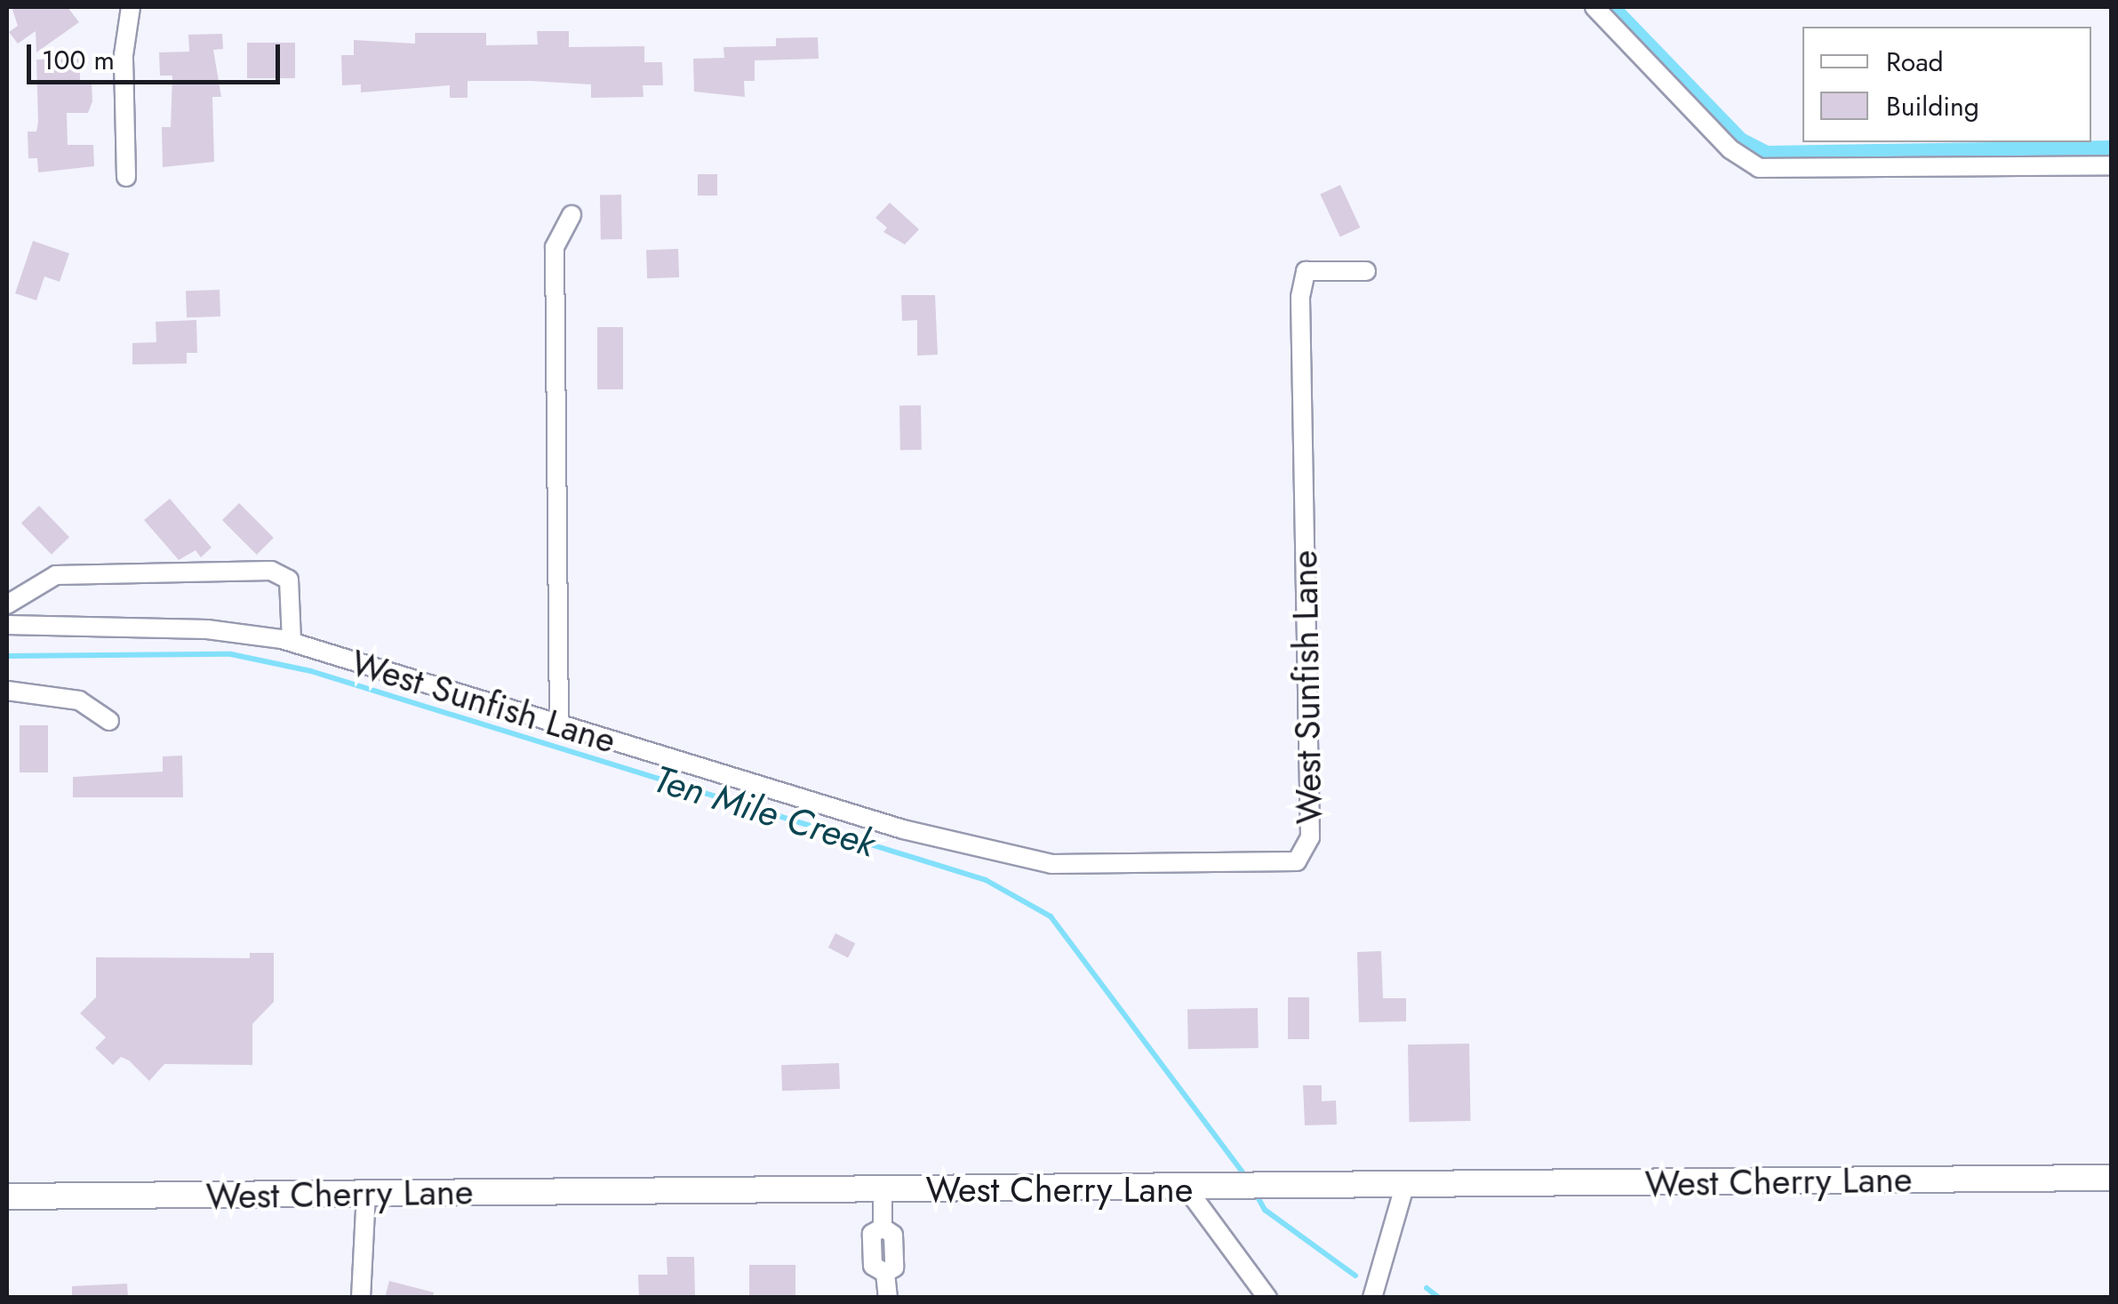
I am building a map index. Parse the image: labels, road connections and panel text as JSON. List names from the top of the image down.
{
  "streets": {
    "main road": ["West Cherry Lane"],
    "street": ["West Sunfish Lane"]
  },
  "water": ["Ten Mile Creek"],
  "legend": ["Road", "Building"],
  "scale_bar": "100 m"
}
